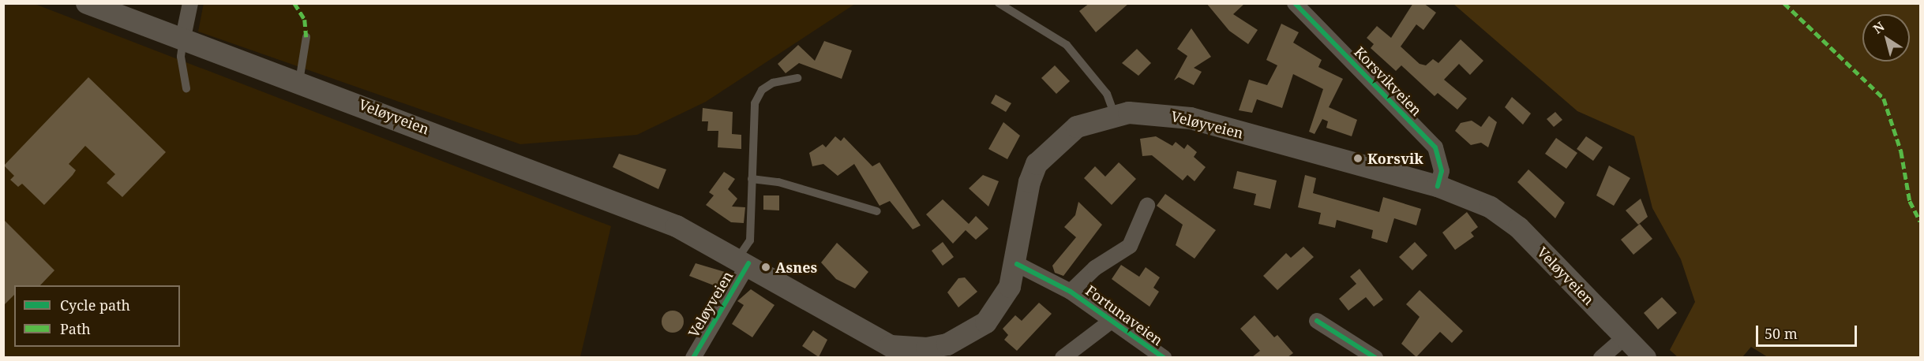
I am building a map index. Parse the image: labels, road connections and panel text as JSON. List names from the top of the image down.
{
  "streets": {
    "main road": ["Veløyveien"],
    "street": ["Korsvikveien", "Fortunaveien"]
  },
  "crossings": [
    ["Korsvikveien", "Veløyveien"]
  ],
  "places": ["Korsvik", "Asnes"],
  "legend": ["Cycle path", "Path"],
  "scale_bar": "50 m",
  "north": "top left"
}
